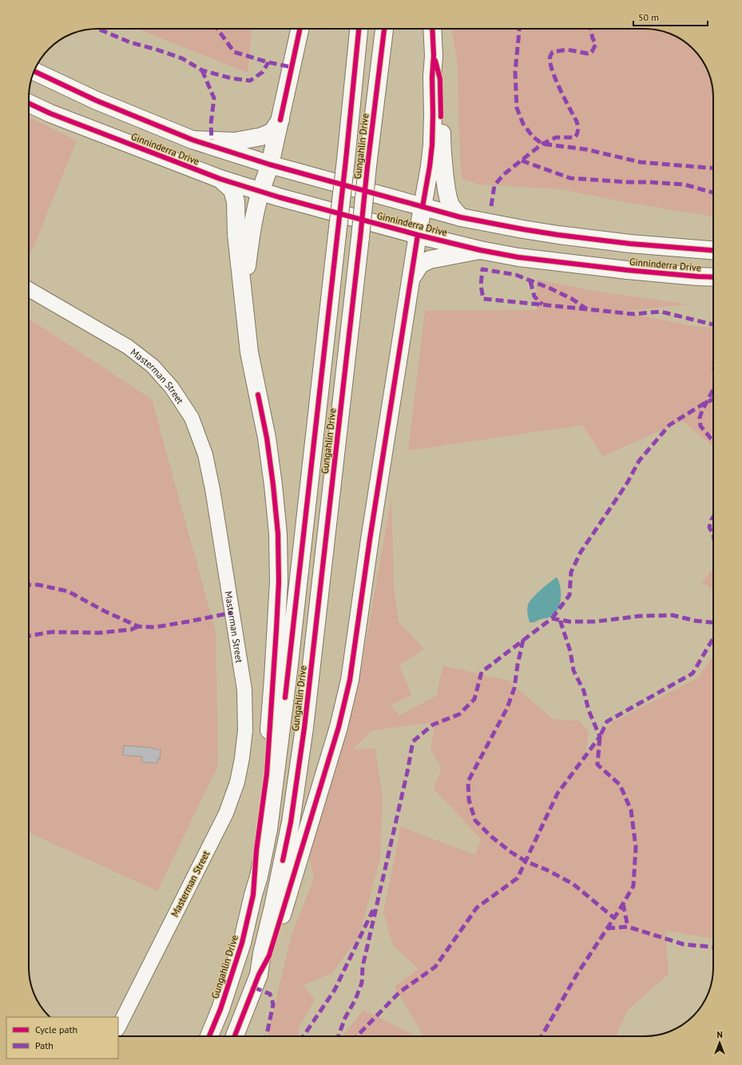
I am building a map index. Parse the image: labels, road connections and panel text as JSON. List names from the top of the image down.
{
  "streets": {
    "main road": ["Gungahlin Drive", "Ginninderra Drive"],
    "street": ["Masterman Street"]
  },
  "legend": ["Cycle path", "Path"],
  "scale_bar": "50 m",
  "north": "top"
}
